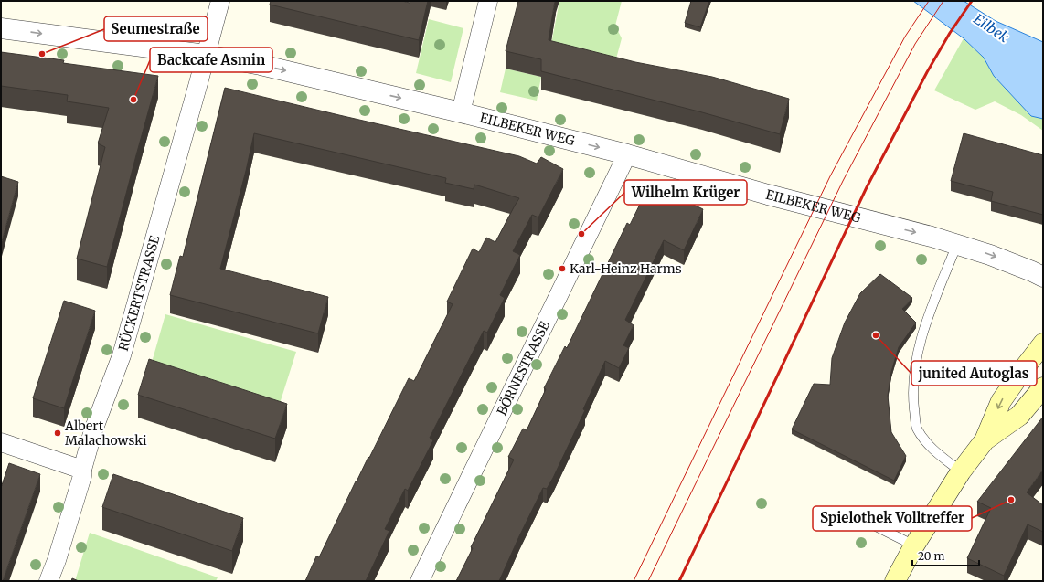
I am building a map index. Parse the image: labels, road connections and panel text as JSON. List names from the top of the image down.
{
  "streets": {
    "street": ["EILBEKER WEG", "RÜCKERTSTRASSE", "BÖRNESTRASSE"]
  },
  "crossings": [
    ["EILBEKER WEG", "RÜCKERTSTRASSE"],
    ["EILBEKER WEG", "BÖRNESTRASSE"]
  ],
  "one_way": ["EILBEKER WEG"],
  "water": ["Eilbek"],
  "places": [
    "Seumestraße",
    "Backcafe Asmin",
    "Wilhelm Krüger",
    "Karl-Heinz Harms",
    "junited Autoglas",
    "Albert Malachowski",
    "Spielothek Volltreffer"
  ],
  "scale_bar": "20 m"
}
